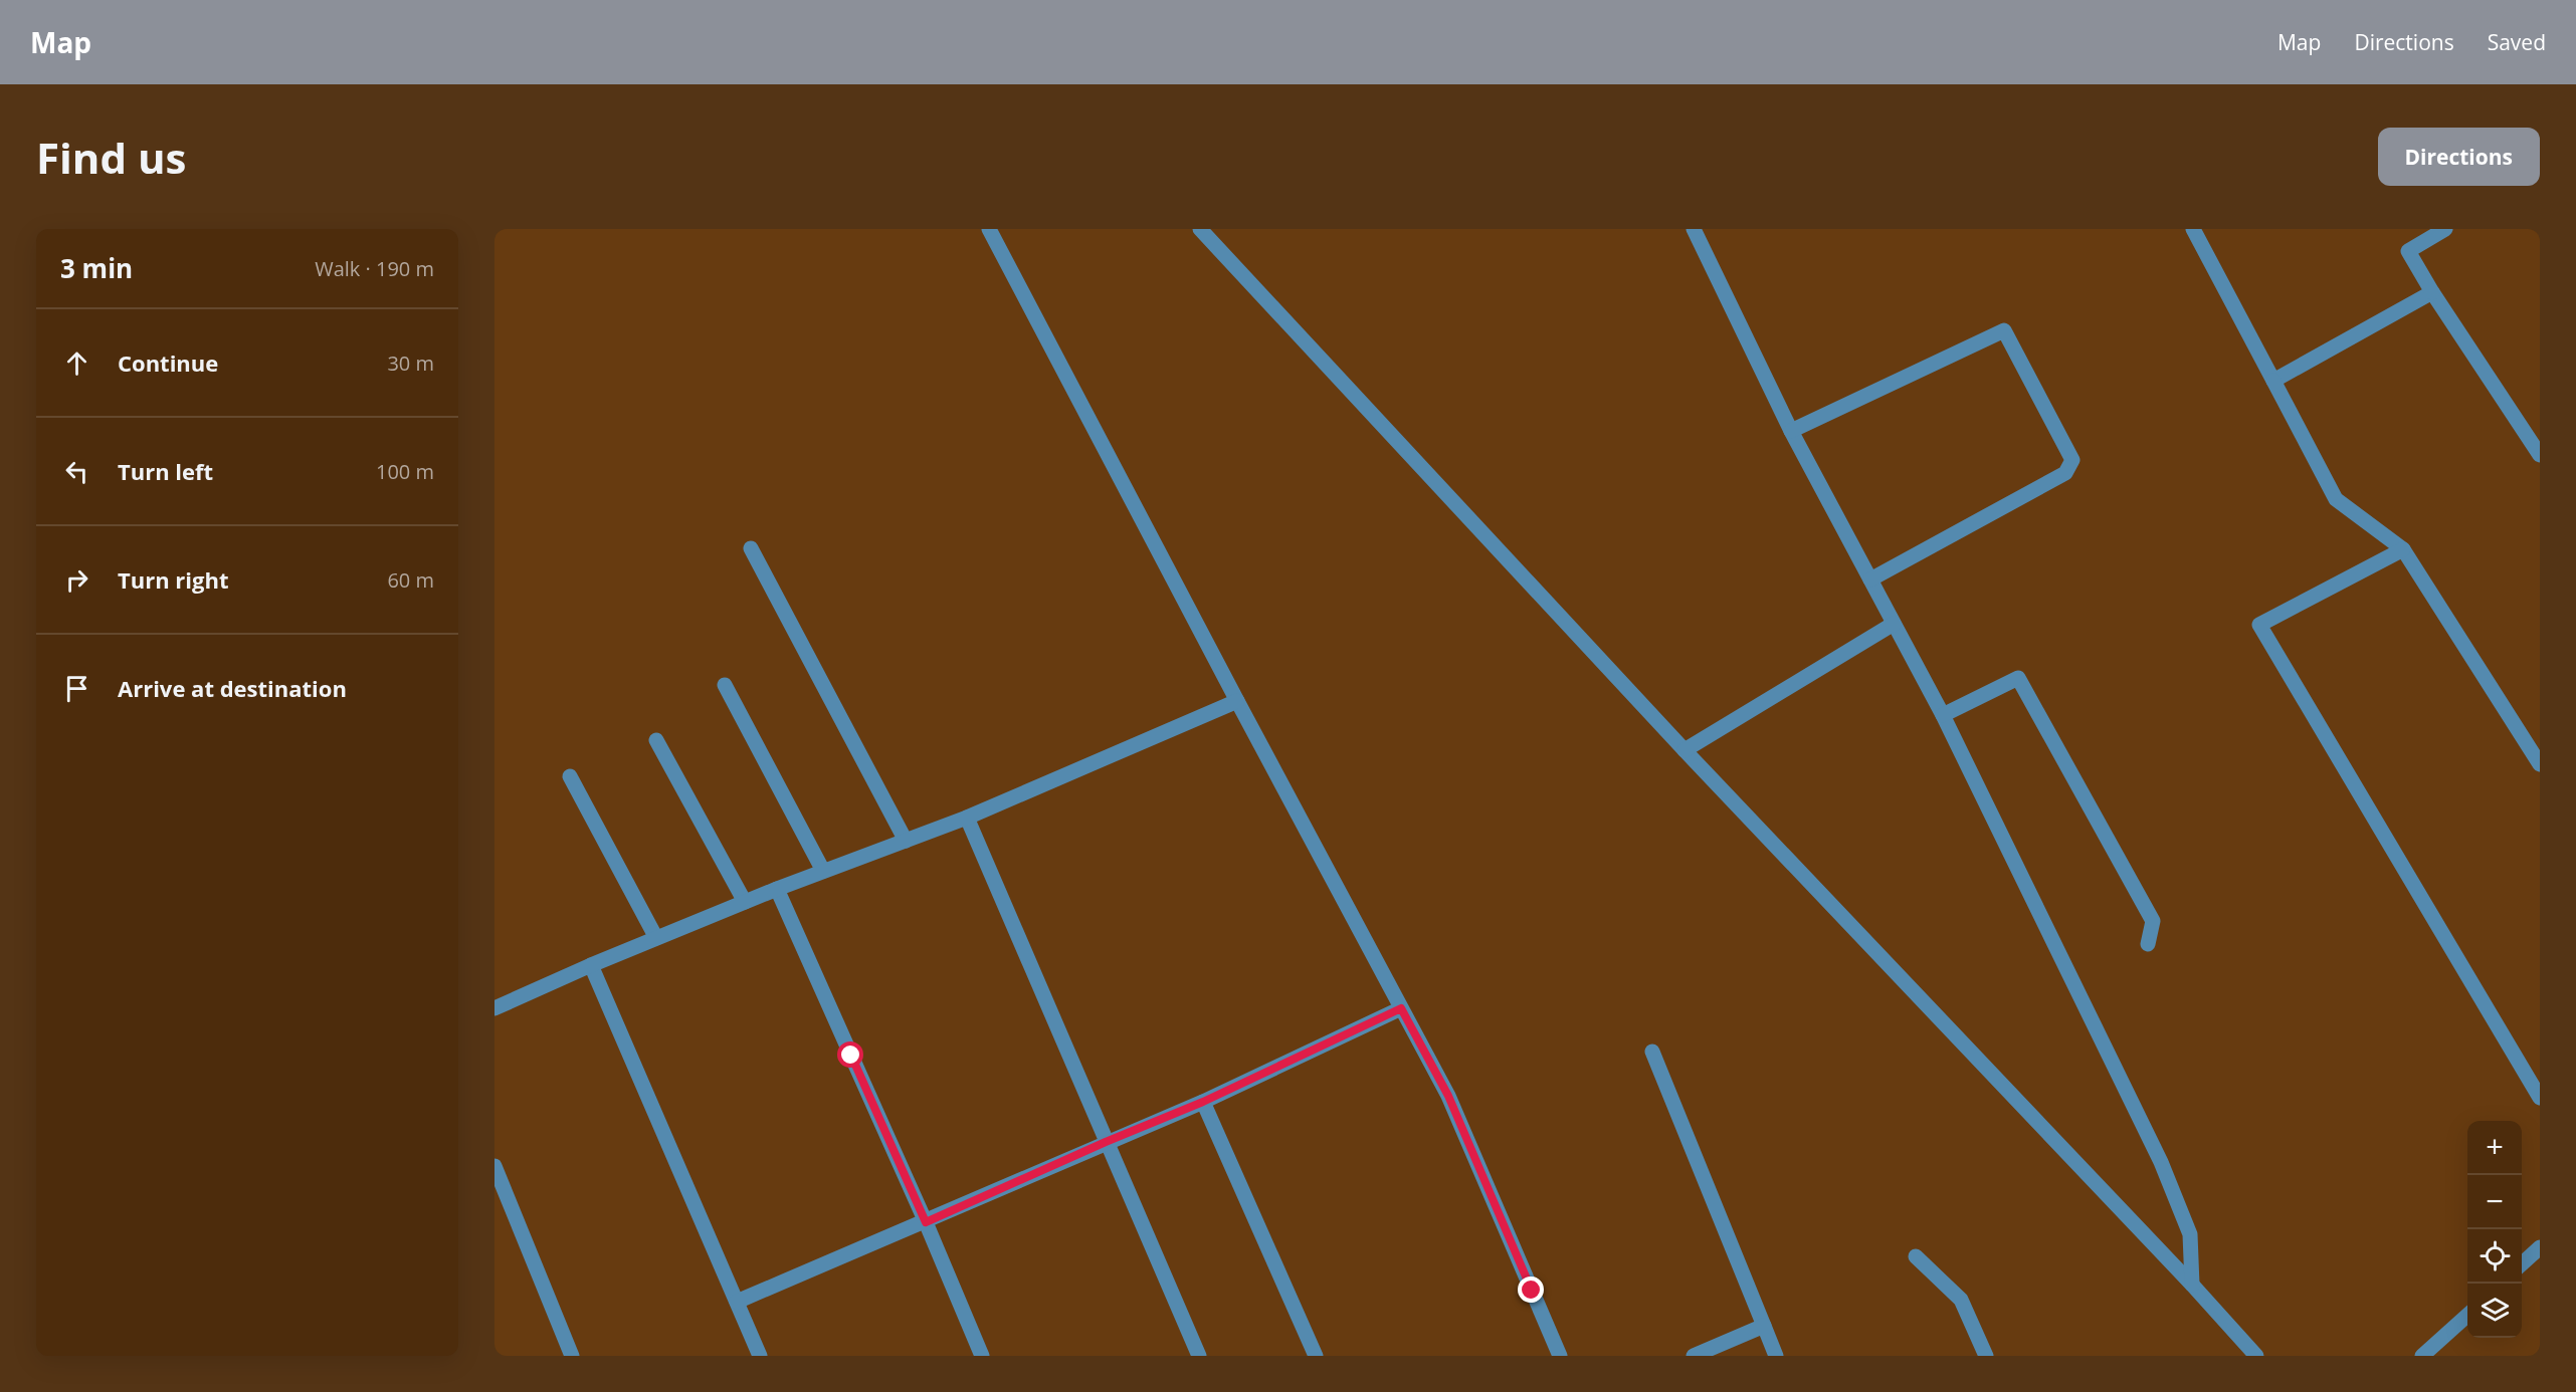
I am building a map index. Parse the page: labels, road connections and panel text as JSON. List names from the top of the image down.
{
  "page": {
    "header": "Map",
    "nav": ["Map", "Directions", "Saved"],
    "buttons": "Directions",
    "title": "Find us",
    "heading": ["3 min", "Walk · 190 m"],
    "list": [
      ["Continue", "30 m"],
      ["Turn left", "100 m"],
      ["Turn right", "60 m"],
      "Arrive at destination"
    ],
    "map_buttons": ["+", "−"]
  }
}
